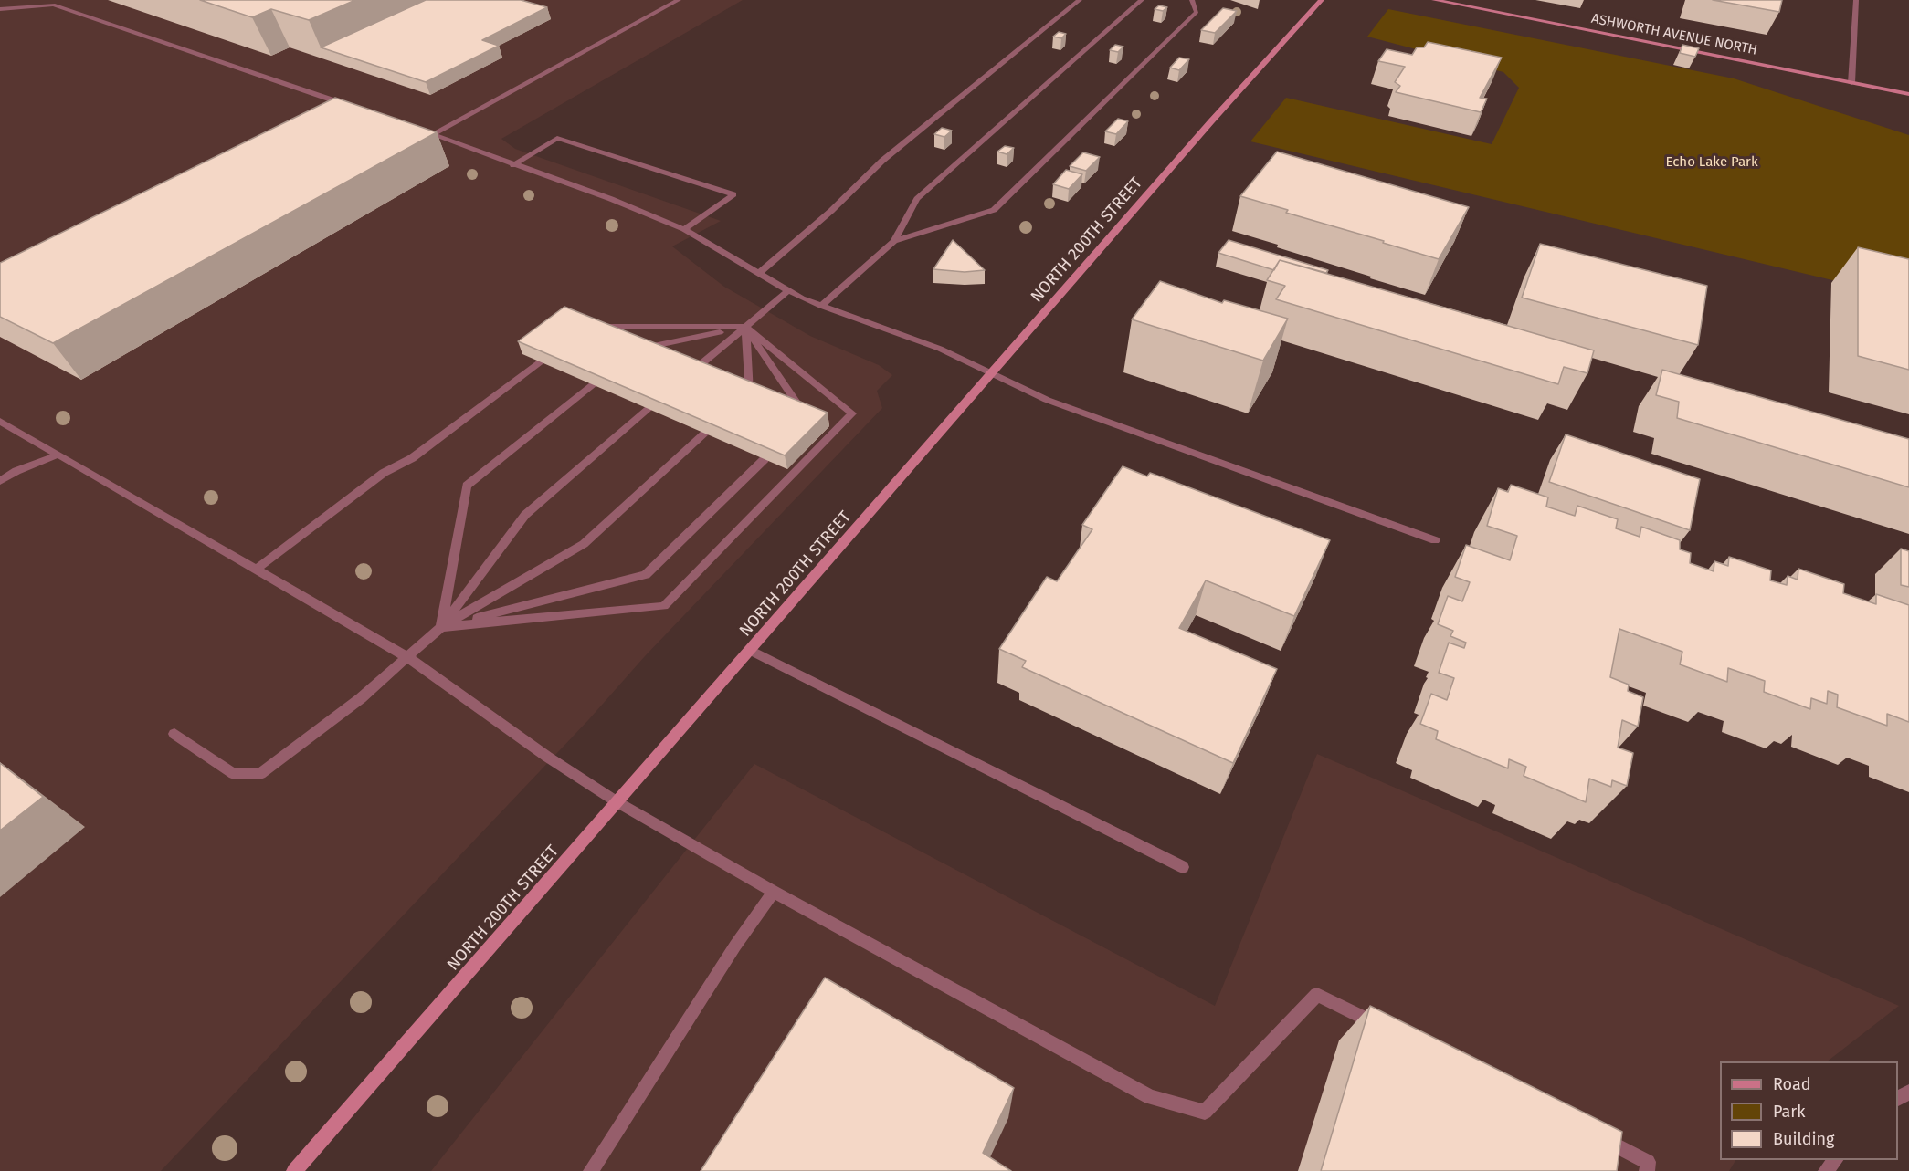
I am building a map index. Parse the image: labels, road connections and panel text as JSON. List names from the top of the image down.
{
  "streets": {
    "street": ["ASHWORTH AVENUE NORTH", "NORTH 200TH STREET"]
  },
  "parks": ["Echo Lake Park"],
  "legend": ["Road", "Park", "Building"]
}
